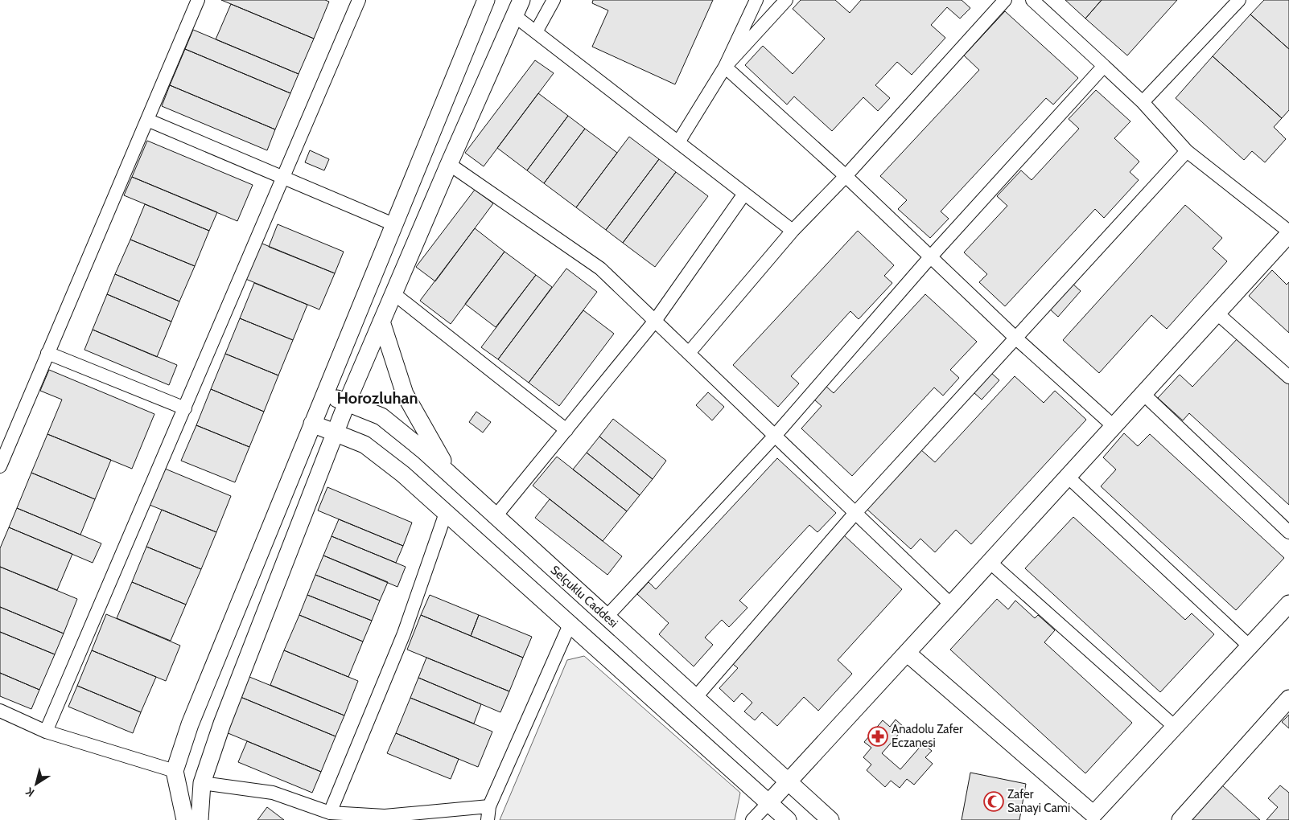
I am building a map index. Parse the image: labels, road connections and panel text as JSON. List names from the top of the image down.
{
  "streets": {
    "street": ["Selçuklu Caddesi"]
  },
  "districts": ["Horozluhan"],
  "places": {
    "pharmacy": ["Anadolu Zafer Eczanesi"],
    "mosque": ["Zafer Sanayi Cami"]
  },
  "north": "bottom left"
}
